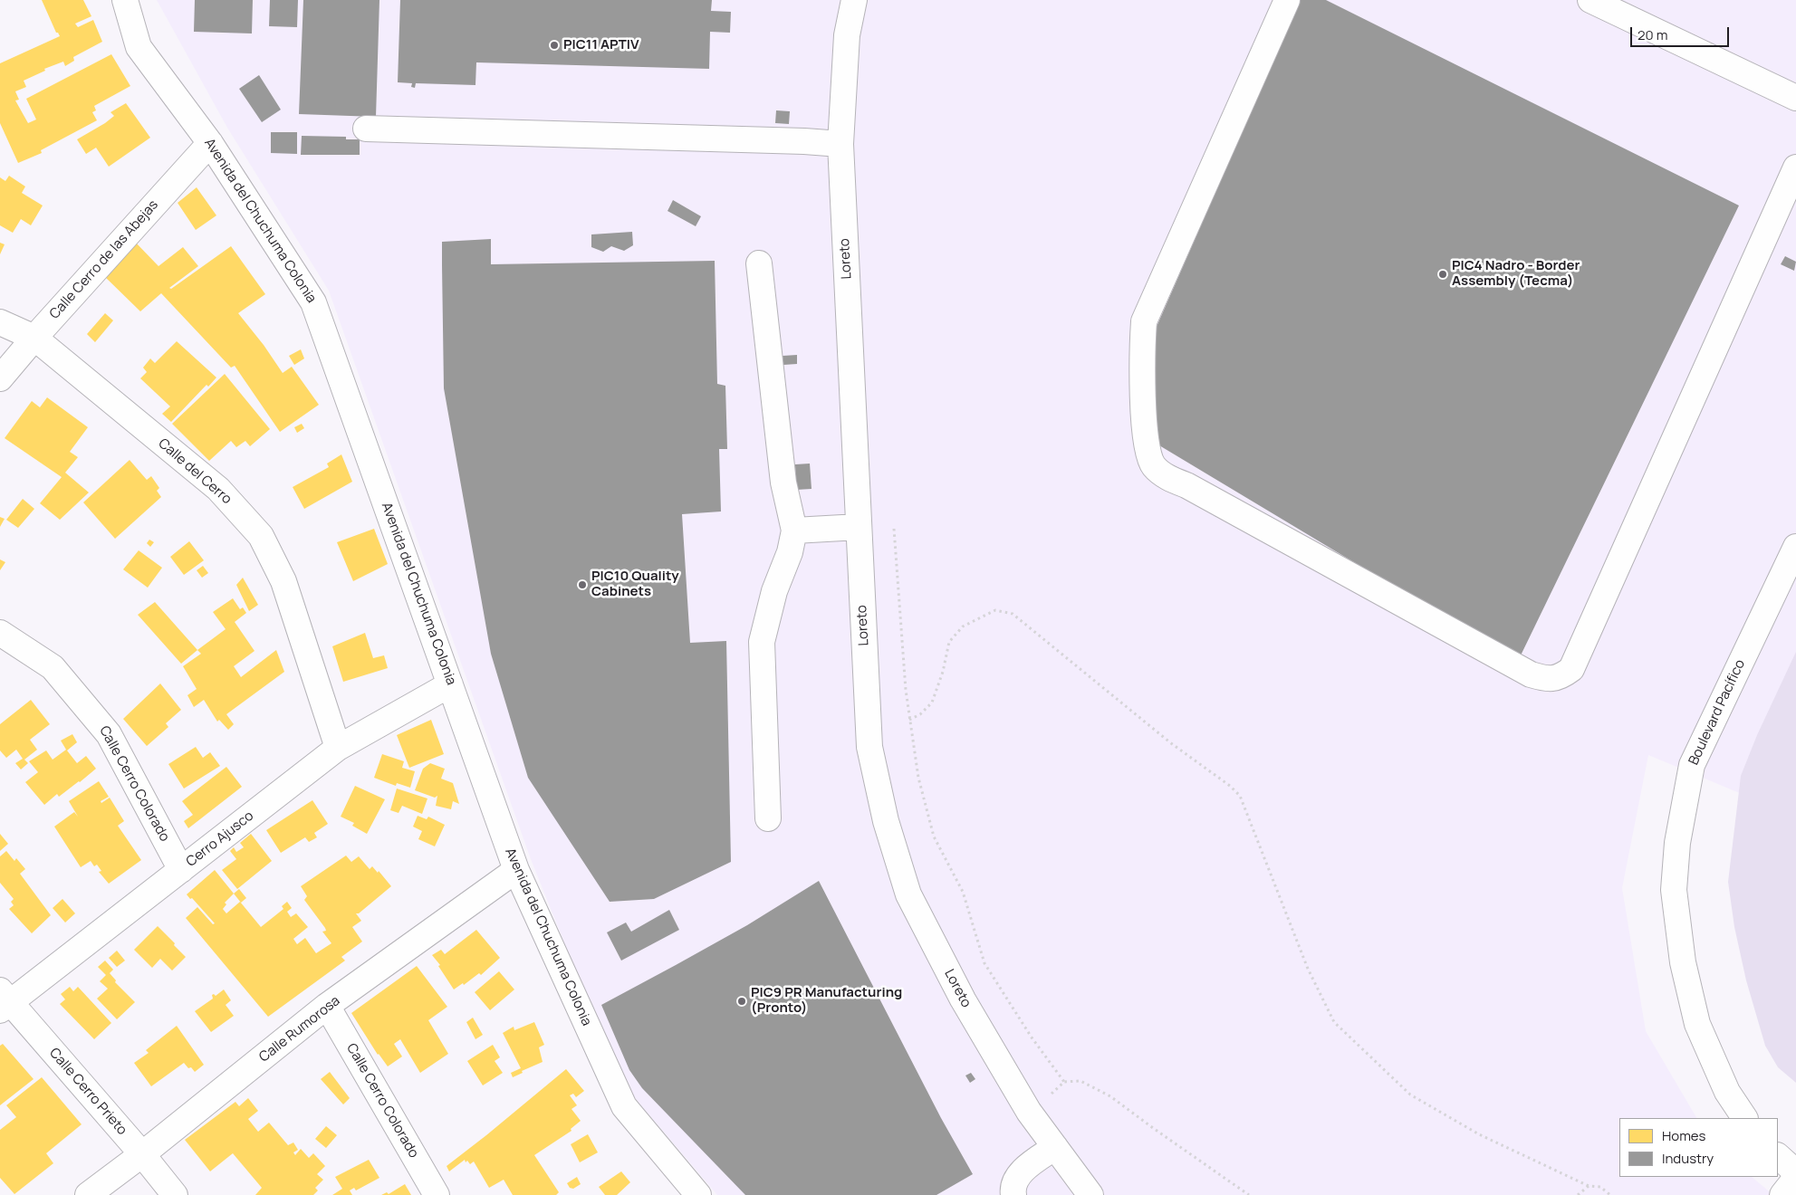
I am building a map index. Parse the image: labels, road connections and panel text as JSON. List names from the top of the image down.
{
  "streets": {
    "street": [
      "Avenida del Chuchuma Colonia",
      "Loreto",
      "Calle Cerro de las Abejas",
      "Calle del Cerro",
      "Boulevard Pacífico",
      "Calle Cerro Colorado",
      "Cerro Ajusco",
      "Calle Rumorosa",
      "Calle Cerro Prieto"
    ]
  },
  "crossings": [
    ["Avenida del Chuchuma Colonia", "Calle Cerro de las Abejas"],
    ["Avenida del Chuchuma Colonia", "Cerro Ajusco"],
    ["Avenida del Chuchuma Colonia", "Calle Rumorosa"],
    ["Calle Cerro de las Abejas", "Calle del Cerro"],
    ["Calle del Cerro", "Cerro Ajusco"],
    ["Calle Cerro Colorado", "Cerro Ajusco"],
    ["Calle Cerro Colorado", "Calle Rumorosa"],
    ["Cerro Ajusco", "Calle Cerro Prieto"],
    ["Calle Rumorosa", "Calle Cerro Prieto"]
  ],
  "places": [
    "PIC11 APTIV",
    "PIC4 Nadro - Border Assembly (Tecma)",
    "PIC10 Quality Cabinets",
    "PIC9 PR Manufacturing (Pronto)"
  ],
  "legend": ["Homes", "Industry"],
  "scale_bar": "20 m"
}
